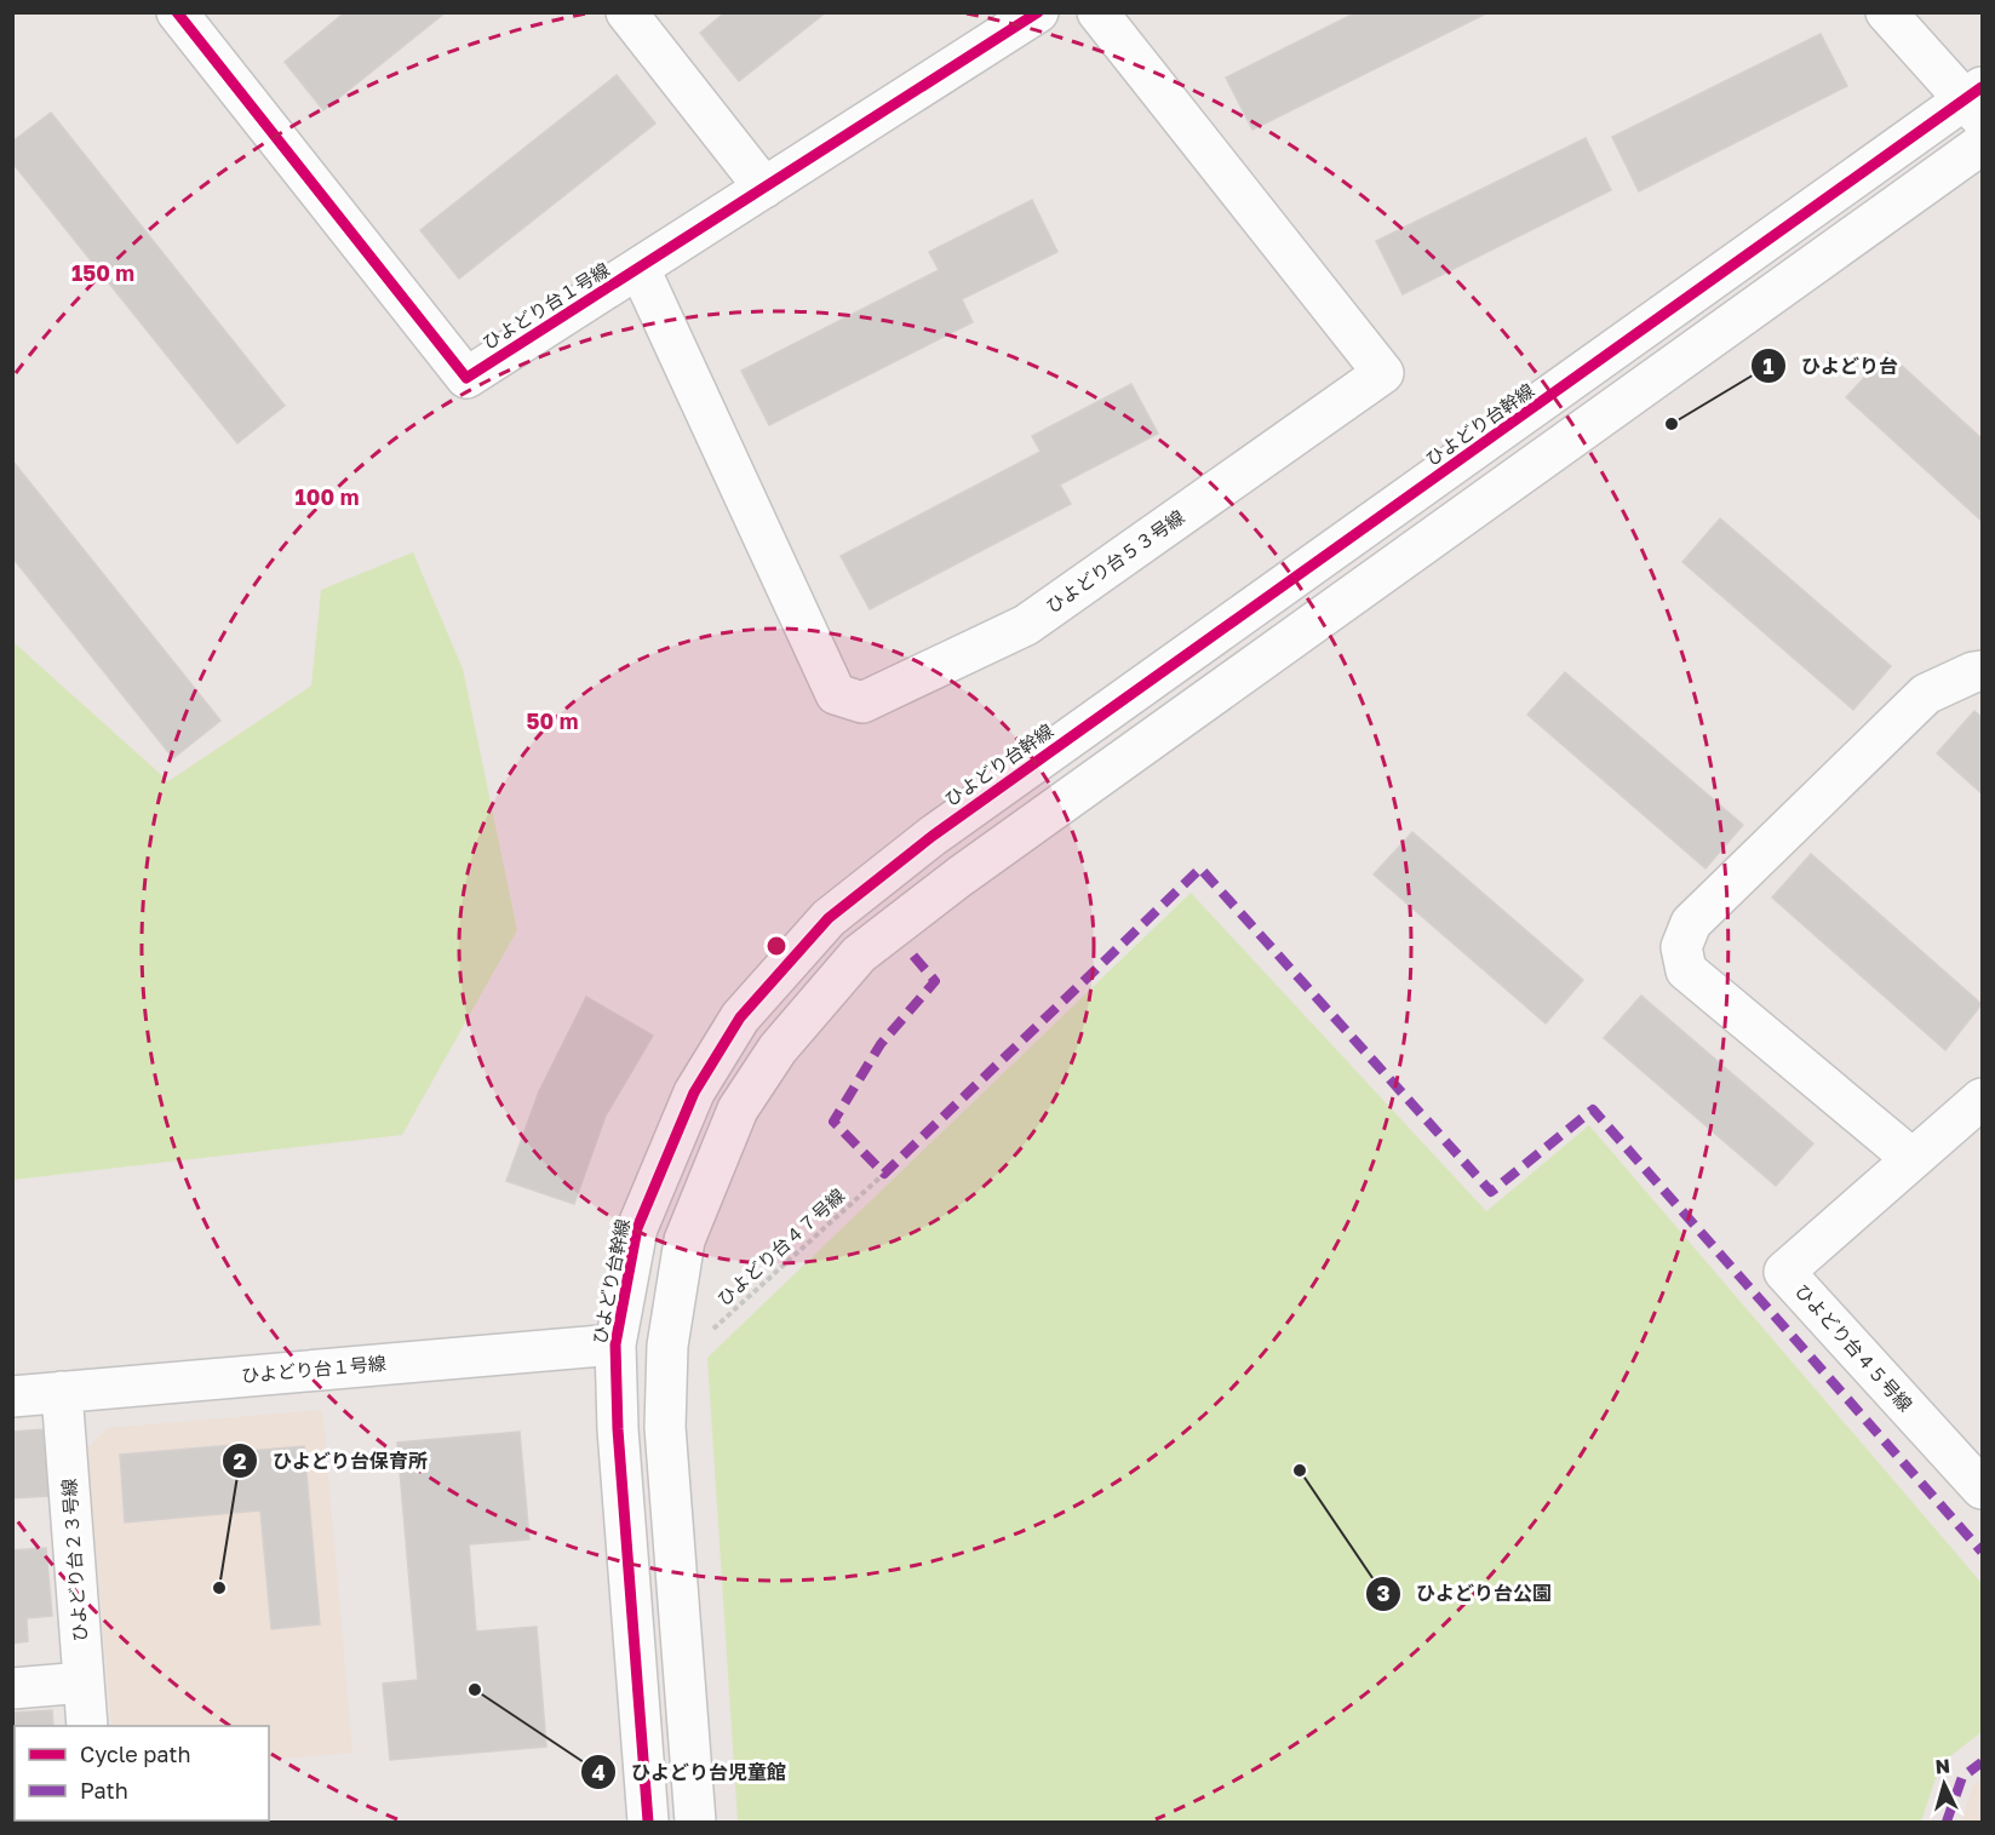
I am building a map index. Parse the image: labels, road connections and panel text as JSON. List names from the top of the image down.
{
  "streets": {
    "street": [
      "ひよどり台１号線",
      "ひよどり台幹線",
      "ひよどり台５３号線",
      "ひよどり台４５号線",
      "ひよどり台２３号線"
    ],
    "path": ["ひよどり台４７号線"]
  },
  "crossings": [
    ["ひよどり台１号線", "ひよどり台幹線"],
    ["ひよどり台１号線", "ひよどり台５３号線"],
    ["ひよどり台１号線", "ひよどり台２３号線"]
  ],
  "places": [
    "ひよどり台",
    "ひよどり台公園",
    "ひよどり台保育所",
    "ひよどり台児童館"
  ],
  "legend": ["Cycle path", "Path"],
  "north": "top",
  "rings": ["150 m", "100 m", "50 m"]
}
